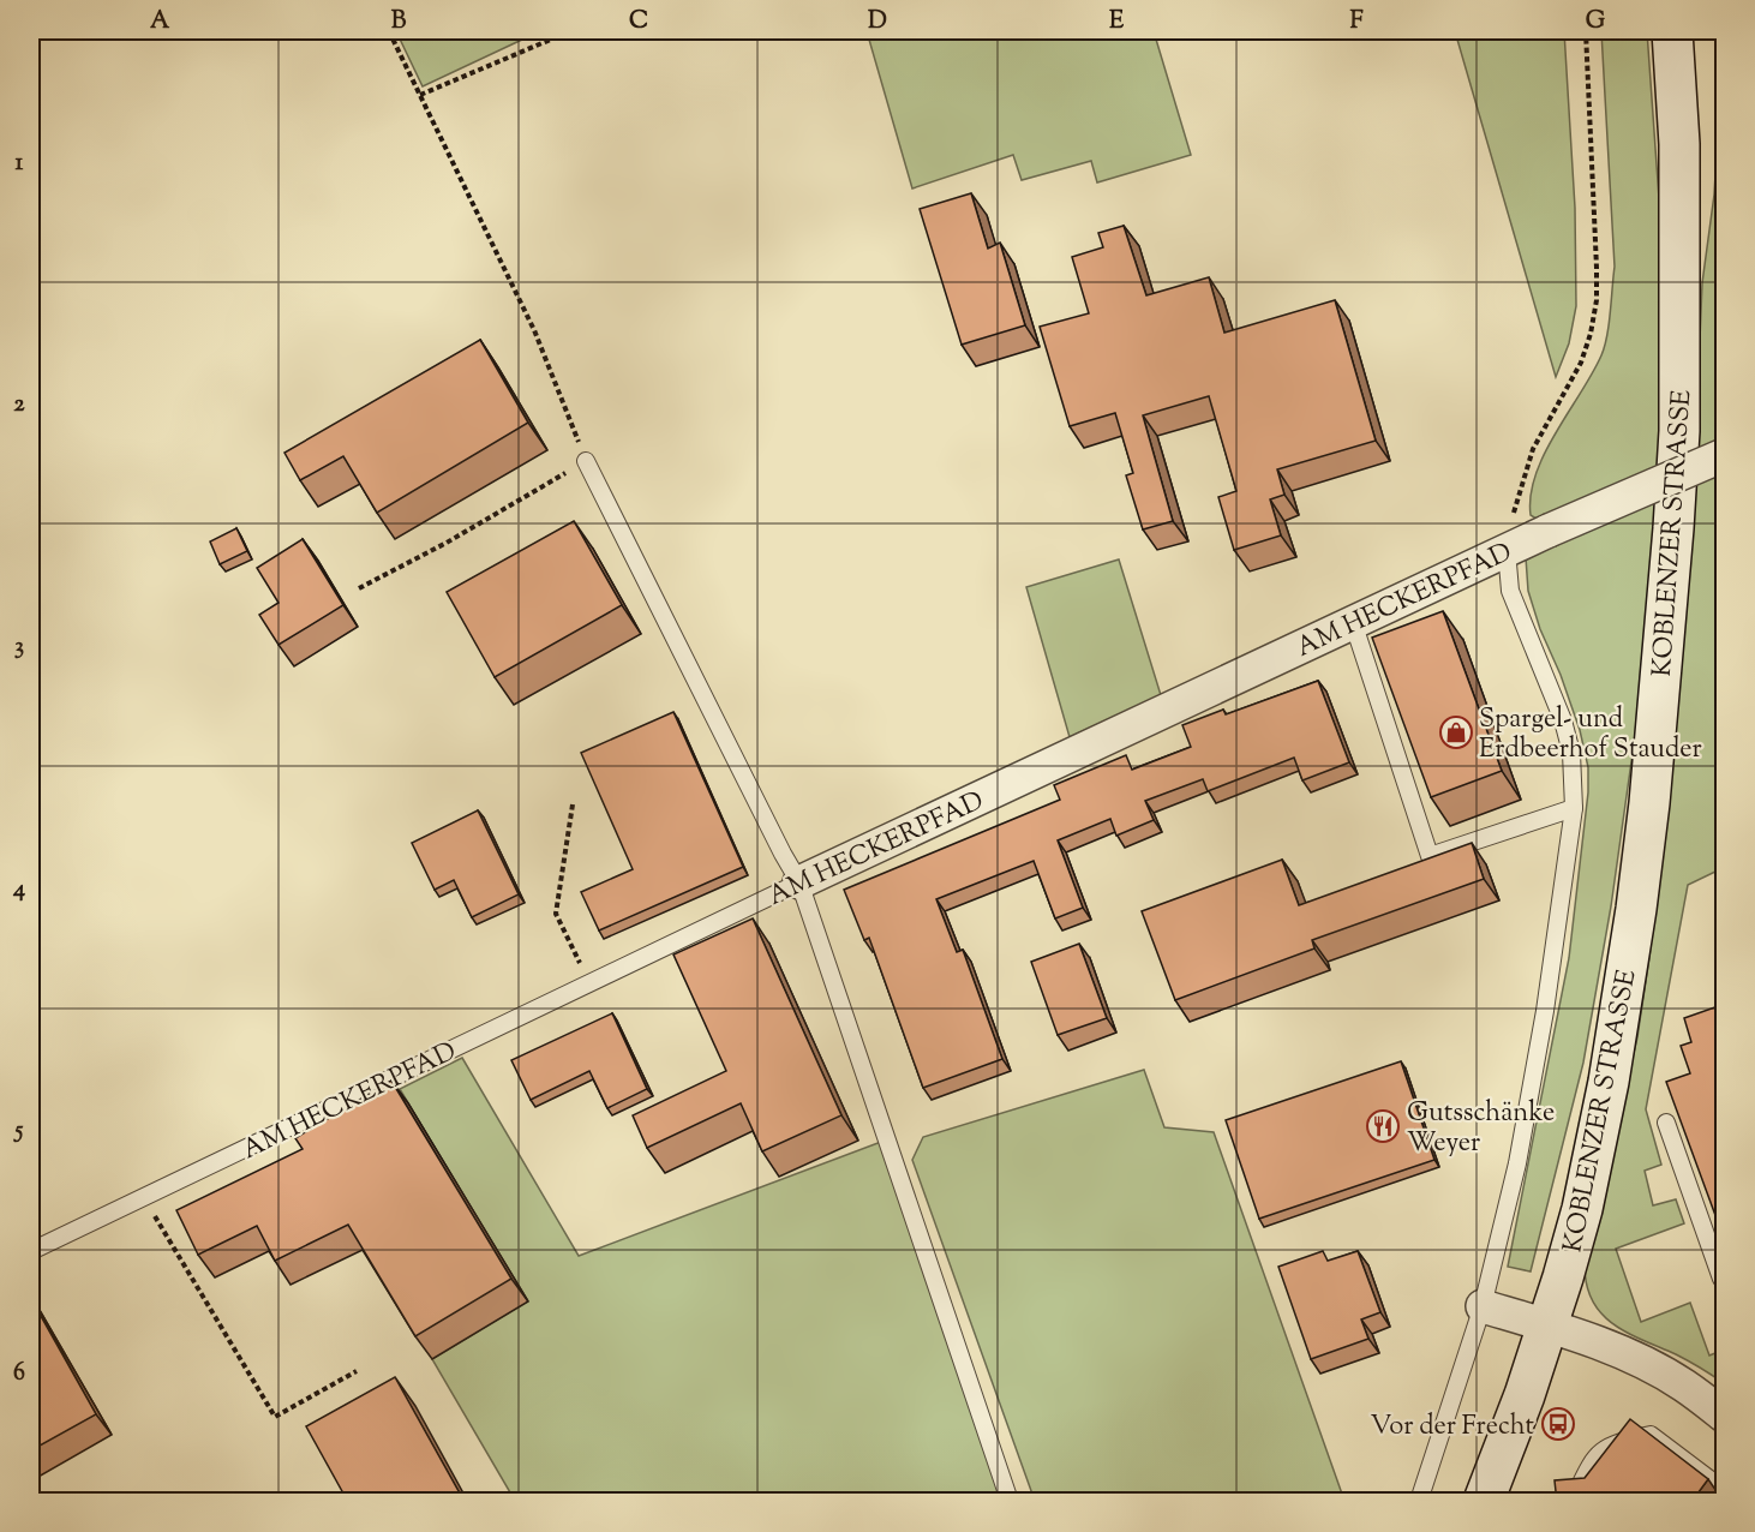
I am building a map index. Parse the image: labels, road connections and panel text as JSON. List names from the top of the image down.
{
  "streets": {
    "main road": ["KOBLENZER STRASSE"],
    "street": ["AM HECKERPFAD"]
  },
  "places": {
    "shop": ["Spargel- und Erdbeerhof Stauder"],
    "restaurant": ["Gutsschänke Weyer"],
    "bus stop": ["Vor der Frecht"]
  },
  "grid": {
    "columns": [
      "A",
      "B",
      "C",
      "D",
      "E",
      "F",
      "G"
    ],
    "rows": [
      "1",
      "2",
      "3",
      "4",
      "5",
      "6"
    ]
  }
}
